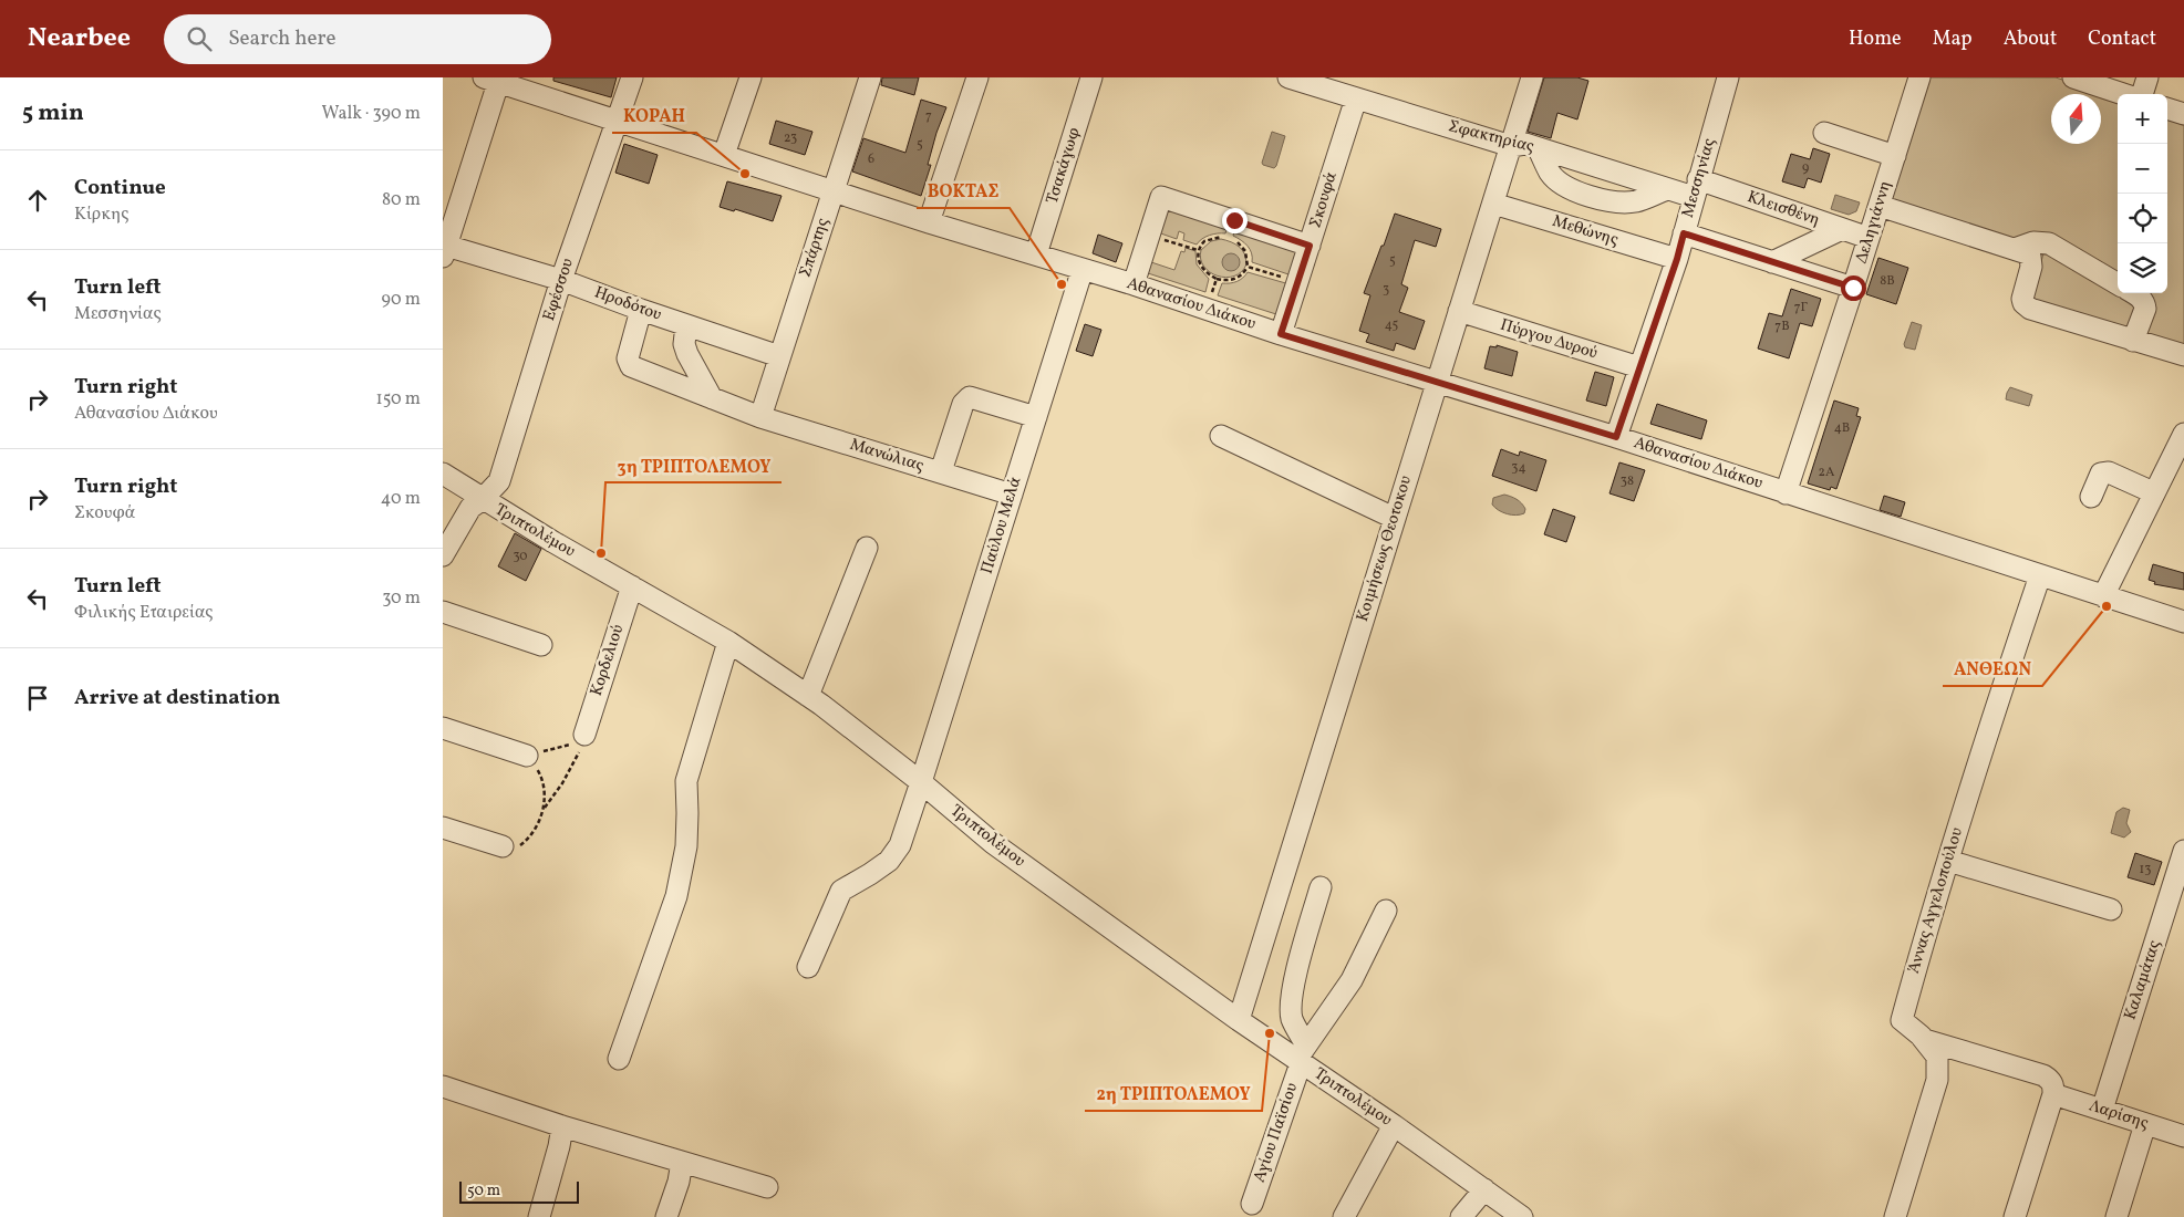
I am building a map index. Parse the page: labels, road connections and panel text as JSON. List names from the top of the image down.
{
  "streets": {
    "street": [
      "Σφακτηρίας",
      "Τσακάγωφ",
      "Μεσσηνίας",
      "Σκουφά",
      "Κλεισθένη",
      "Δεληγιάννη",
      "Μεθώνης",
      "Σπάρτης",
      "Εφέσσου",
      "Ηροδότου",
      "Αθανασίου Διάκου",
      "Πύργου Δυρού",
      "Μανώλιας",
      "Παύλου Μελά",
      "Τριπτολέμου",
      "Κοιμήσεως Θεοτοκου",
      "Κορδελιού",
      "Άννας Αγγελοπούλου",
      "Καλαμάτας",
      "Λαρίσης",
      "Αγίου Παϊσίου"
    ]
  },
  "crossings": [
    ["Σφακτηρίας", "Μεσσηνίας"],
    ["Σφακτηρίας", "Σκουφά"],
    ["Σφακτηρίας", "Κλεισθένη"],
    ["Σφακτηρίας", "Κοιμήσεως Θεοτοκου"],
    ["Τσακάγωφ", "Αθανασίου Διάκου"],
    ["Μεσσηνίας", "Κλεισθένη"],
    ["Μεσσηνίας", "Μεθώνης"],
    ["Μεσσηνίας", "Αθανασίου Διάκου"],
    ["Μεσσηνίας", "Πύργου Δυρού"],
    ["Σκουφά", "Αθανασίου Διάκου"],
    ["Κλεισθένη", "Δεληγιάννη"],
    ["Δεληγιάννη", "Αθανασίου Διάκου"],
    ["Μεθώνης", "Κοιμήσεως Θεοτοκου"],
    ["Σπάρτης", "Ηροδότου"],
    ["Σπάρτης", "Αθανασίου Διάκου"],
    ["Σπάρτης", "Μανώλιας"],
    ["Εφέσσου", "Ηροδότου"],
    ["Εφέσσου", "Αθανασίου Διάκου"],
    ["Εφέσσου", "Τριπτολέμου"],
    ["Ηροδότου", "Μανώλιας"],
    ["Αθανασίου Διάκου", "Παύλου Μελά"],
    ["Αθανασίου Διάκου", "Κοιμήσεως Θεοτοκου"],
    ["Αθανασίου Διάκου", "Άννας Αγγελοπούλου"],
    ["Πύργου Δυρού", "Κοιμήσεως Θεοτοκου"],
    ["Μανώλιας", "Παύλου Μελά"],
    ["Παύλου Μελά", "Τριπτολέμου"],
    ["Τριπτολέμου", "Κοιμήσεως Θεοτοκου"],
    ["Τριπτολέμου", "Κορδελιού"],
    ["Τριπτολέμου", "Αγίου Παϊσίου"],
    ["Καλαμάτας", "Λαρίσης"]
  ],
  "places": [
    "ΚΟΡΑΗ",
    "ΒΟΚΤΑΣ",
    "3η ΤΡΙΠΤΟΛΕΜΟΥ",
    "ΑΝΘΕΩΝ",
    "2η ΤΡΙΠΤΟΛΕΜΟΥ"
  ],
  "house_numbers": [
    "7",
    "23",
    "5",
    "6",
    "9",
    "5",
    "8Β",
    "3",
    "7Γ",
    "45",
    "7Β",
    "4Β",
    "34",
    "2Α",
    "38",
    "30",
    "13"
  ],
  "scale_bar": "50 m",
  "north": "top",
  "page": {
    "header": "Nearbee",
    "search": "Search here",
    "nav": [
      "Home",
      "Map",
      "About",
      "Contact"
    ],
    "heading": ["5 min", "Walk · 390 m"],
    "map_buttons": ["+", "−"],
    "list": [
      ["Continue", "Κίρκης", "80 m"],
      ["Turn left", "Μεσσηνίας", "90 m"],
      ["Turn right", "Αθανασίου Διάκου", "150 m"],
      ["Turn right", "Σκουφά", "40 m"],
      ["Turn left", "Φιλικής Εταιρείας", "30 m"],
      "Arrive at destination"
    ],
    "scale": "50 m"
  }
}
